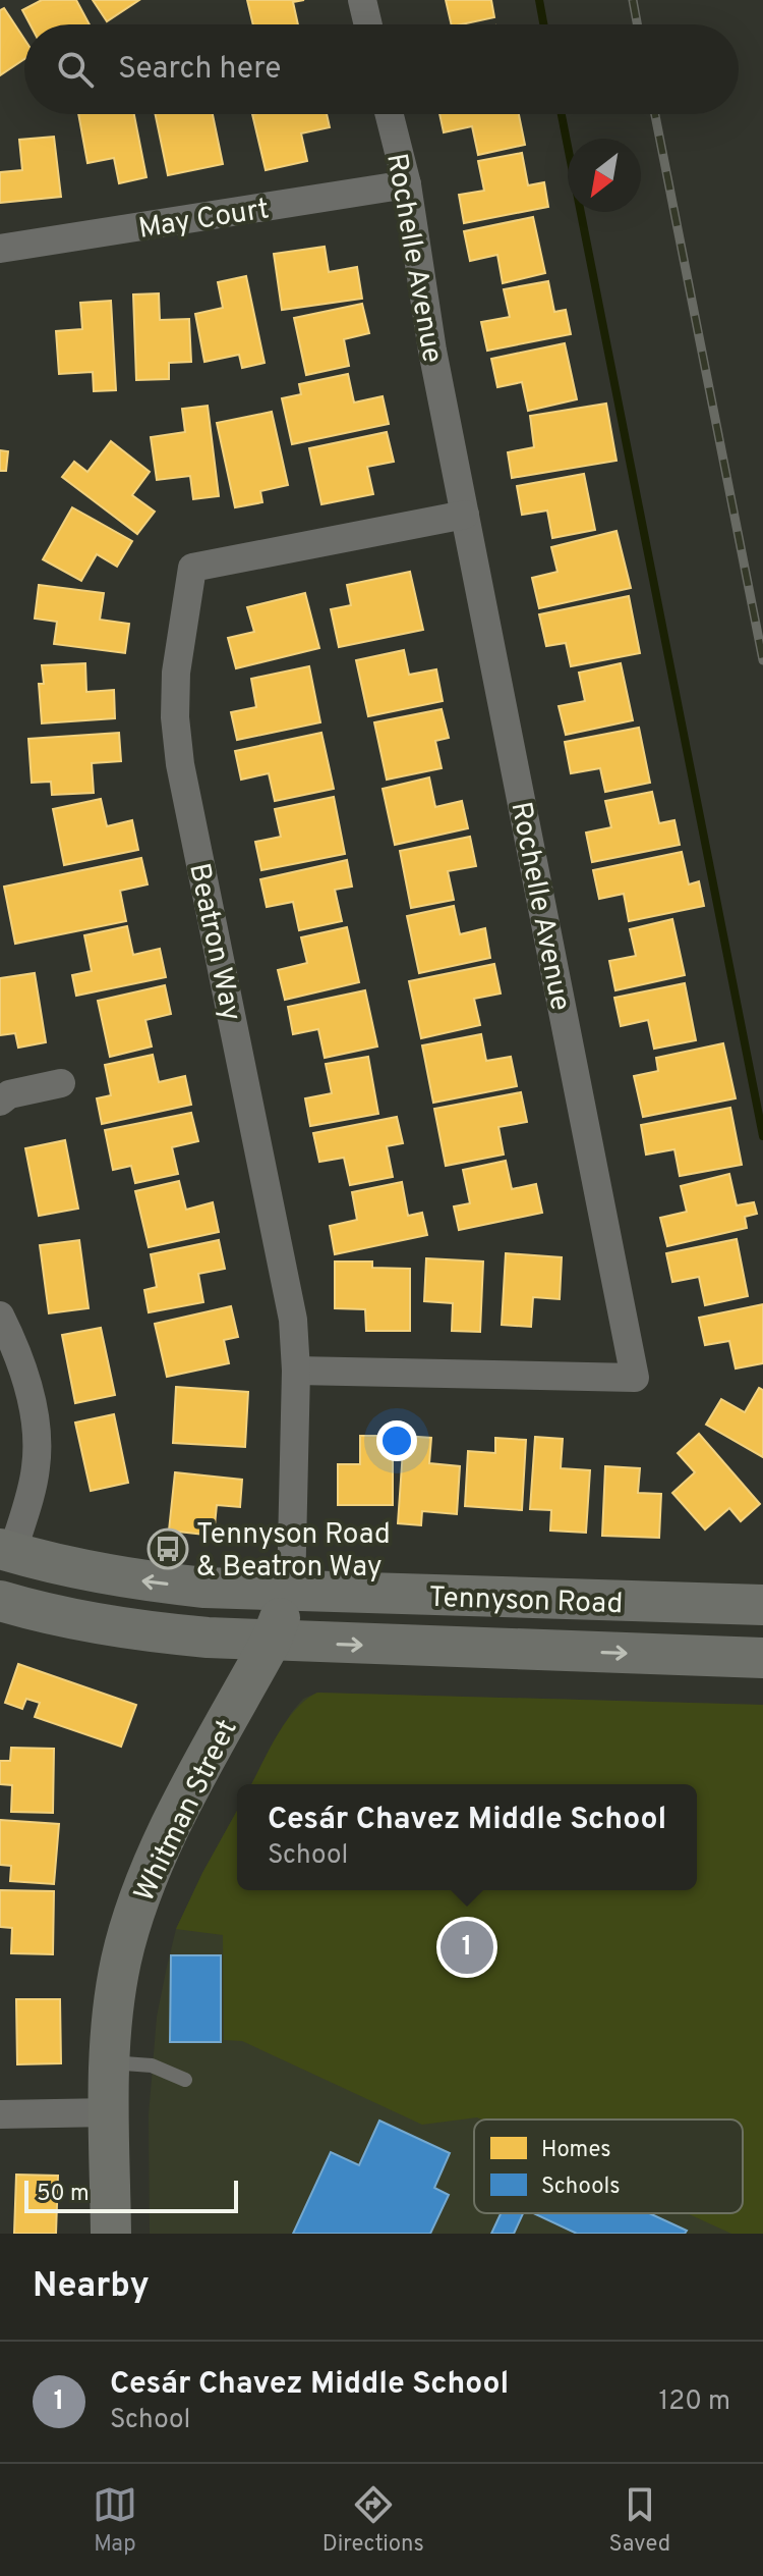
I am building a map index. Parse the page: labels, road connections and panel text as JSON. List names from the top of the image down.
{
  "streets": {
    "main road": ["Tennyson Road", "Whitman Street"],
    "street": ["May Court", "Rochelle Avenue", "Beatron Way"]
  },
  "crossings": [
    ["May Court", "Rochelle Avenue"],
    ["Rochelle Avenue", "Beatron Way"],
    ["Beatron Way", "Tennyson Road"],
    ["Beatron Way", "Whitman Street"],
    ["Tennyson Road", "Whitman Street"]
  ],
  "places": {
    "bus stop": ["Tennyson Road & Beatron Way"]
  },
  "legend": ["Homes", "Schools"],
  "scale_bar": "50 m",
  "north": "bottom left",
  "page": {
    "search": "Search here",
    "popup": ["Cesár Chavez Middle School", "School"],
    "pins": "1",
    "scale": "50 m",
    "heading": "Nearby",
    "list": [
      {
        "mark": "1",
        "name": "Cesár Chavez Middle School",
        "note": "School",
        "value": "120 m"
      }
    ],
    "nav": ["Map", "Directions", "Saved"]
  }
}
